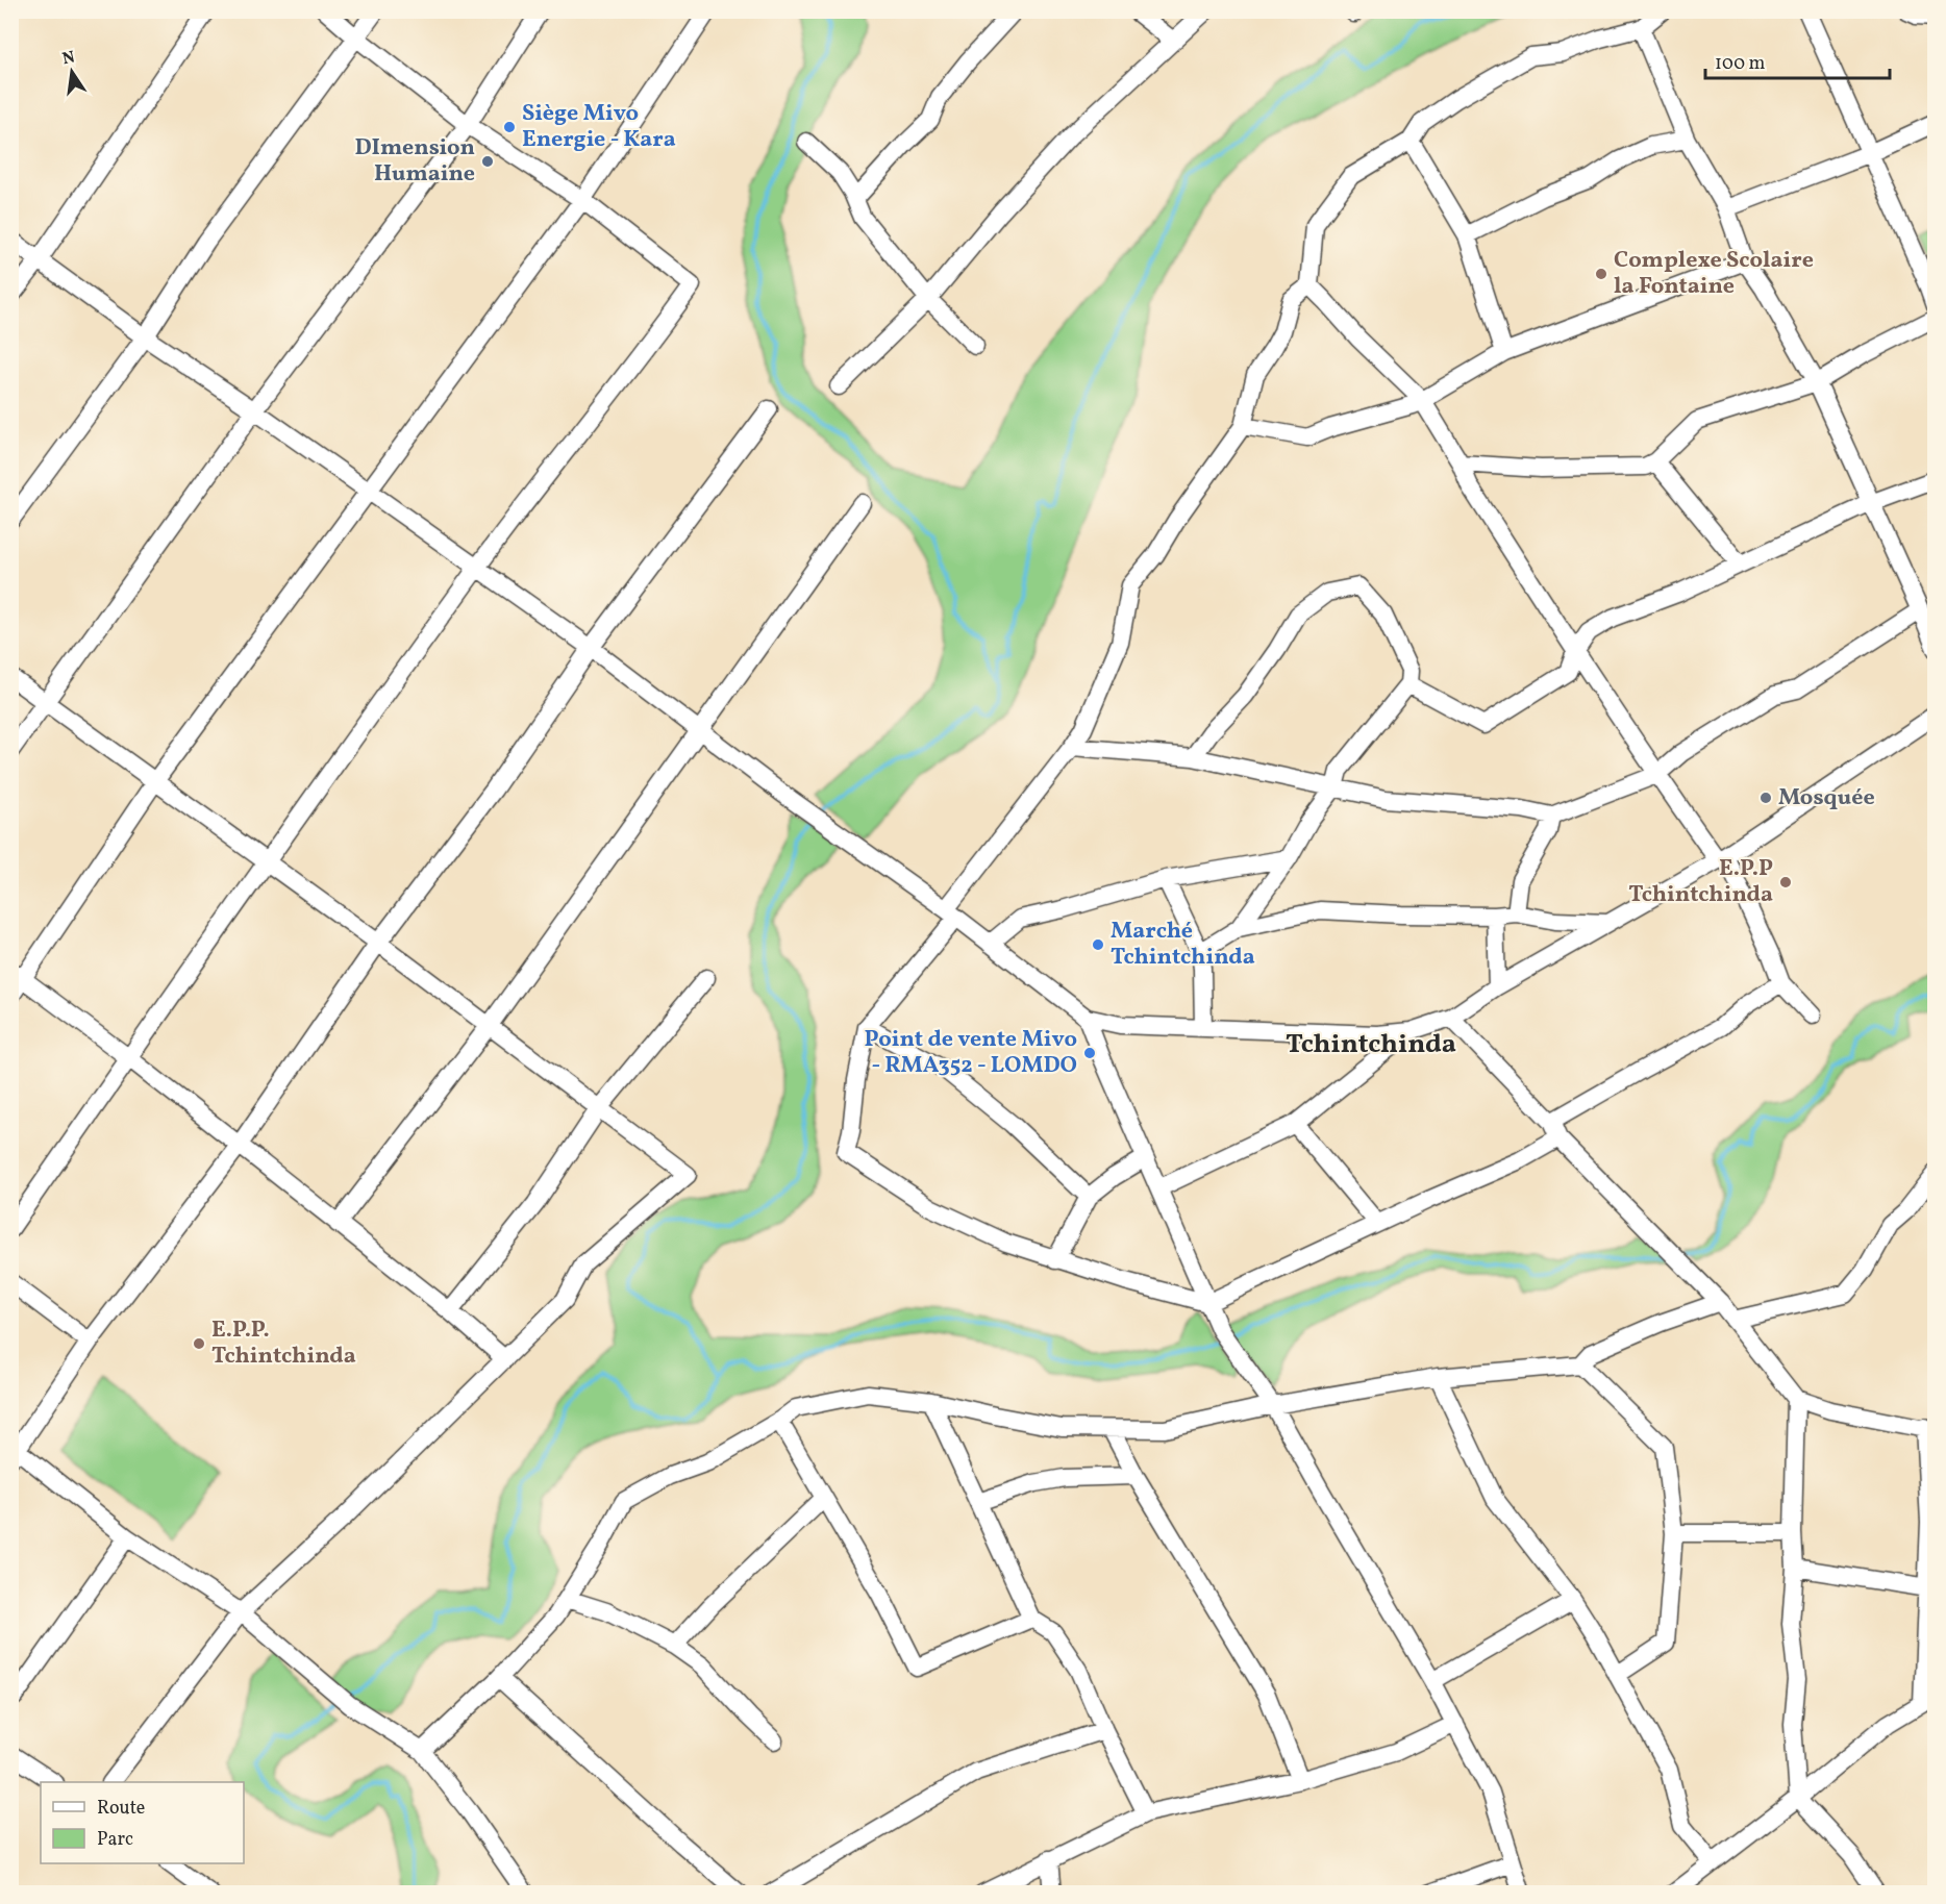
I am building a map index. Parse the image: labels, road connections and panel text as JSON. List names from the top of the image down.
{
  "districts": ["Tchintchinda"],
  "places": [
    "Siège Mivo Energie - Kara",
    "DImension Humaine",
    "Complexe Scolaire la Fontaine",
    "Mosquée",
    "E.P.P Tchintchinda",
    "Marché Tchintchinda",
    "Point de vente Mivo - RMA352 - LOMDO",
    "E.P.P. Tchintchinda"
  ],
  "legend": ["Route", "Parc"],
  "scale_bar": "100 m",
  "north": "top"
}
